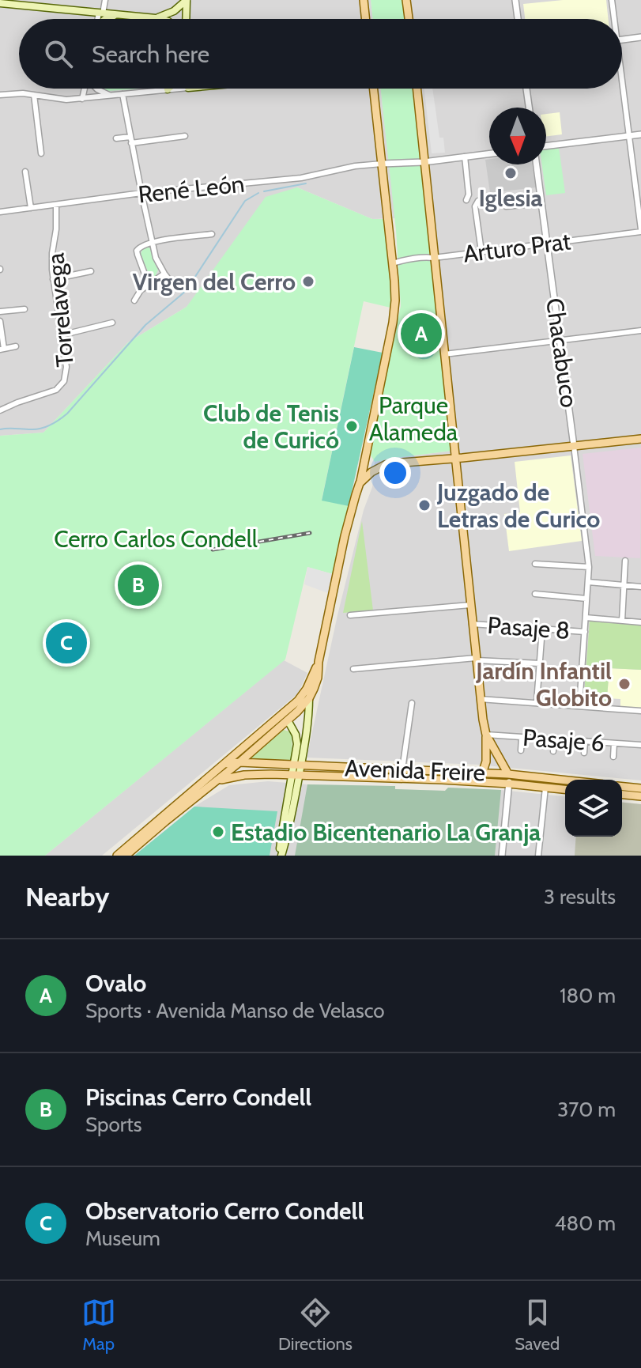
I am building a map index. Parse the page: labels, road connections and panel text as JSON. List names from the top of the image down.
{
  "streets": {
    "main road": ["Avenida Freire"],
    "street": [
      "René León",
      "Arturo Prat",
      "Torrelavega",
      "Chacabuco",
      "Pasaje 8",
      "Pasaje 6"
    ]
  },
  "crossings": [
    ["René León", "Torrelavega"],
    ["Arturo Prat", "Chacabuco"],
    ["Chacabuco", "Pasaje 8"]
  ],
  "parks": ["Parque Alameda", "Cerro Carlos Condell"],
  "places": [
    "Iglesia",
    "Virgen del Cerro",
    "Club de Tenis de Curicó",
    "Juzgado de Letras de Curico",
    "Jardín Infantil Globito",
    "Estadio Bicentenario La Granja"
  ],
  "north": "bottom",
  "page": {
    "search": "Search here",
    "pins": ["A", "B", "C"],
    "heading": ["Nearby", "3 results"],
    "list": [
      {
        "mark": "A",
        "name": "Ovalo",
        "note": "Sports · Avenida Manso de Velasco",
        "value": "180 m"
      },
      {
        "mark": "B",
        "name": "Piscinas Cerro Condell",
        "note": "Sports",
        "value": "370 m"
      },
      {
        "mark": "C",
        "name": "Observatorio Cerro Condell",
        "note": "Museum",
        "value": "480 m"
      }
    ],
    "nav": ["Map", "Directions", "Saved"]
  }
}
